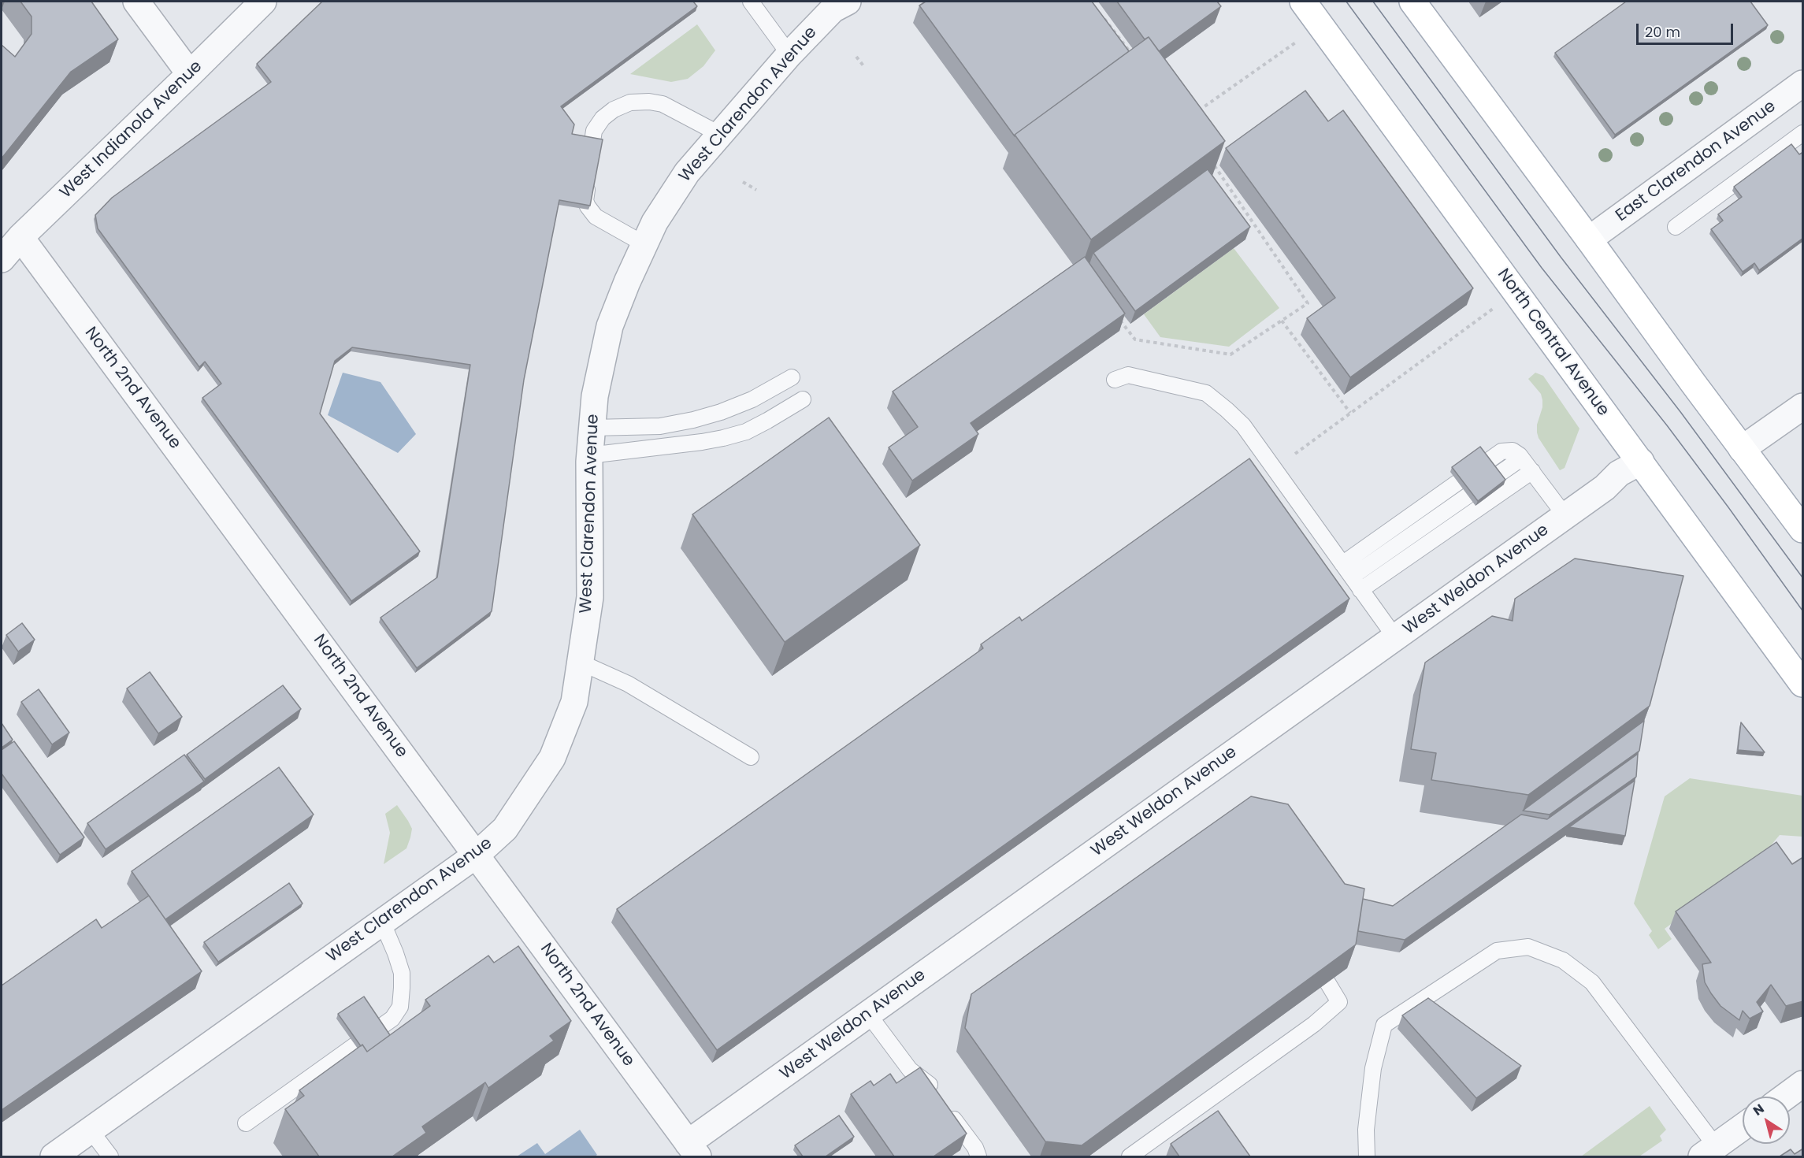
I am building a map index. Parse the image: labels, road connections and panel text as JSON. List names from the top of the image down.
{
  "streets": {
    "main road": ["North Central Avenue"],
    "street": [
      "West Clarendon Avenue",
      "West Indianola Avenue",
      "East Clarendon Avenue",
      "North 2nd Avenue",
      "West Weldon Avenue"
    ]
  },
  "crossings": [
    ["West Clarendon Avenue", "North 2nd Avenue"],
    ["West Indianola Avenue", "North 2nd Avenue"],
    ["North Central Avenue", "West Weldon Avenue"],
    ["North 2nd Avenue", "West Weldon Avenue"]
  ],
  "scale_bar": "20 m",
  "north": "top left"
}
